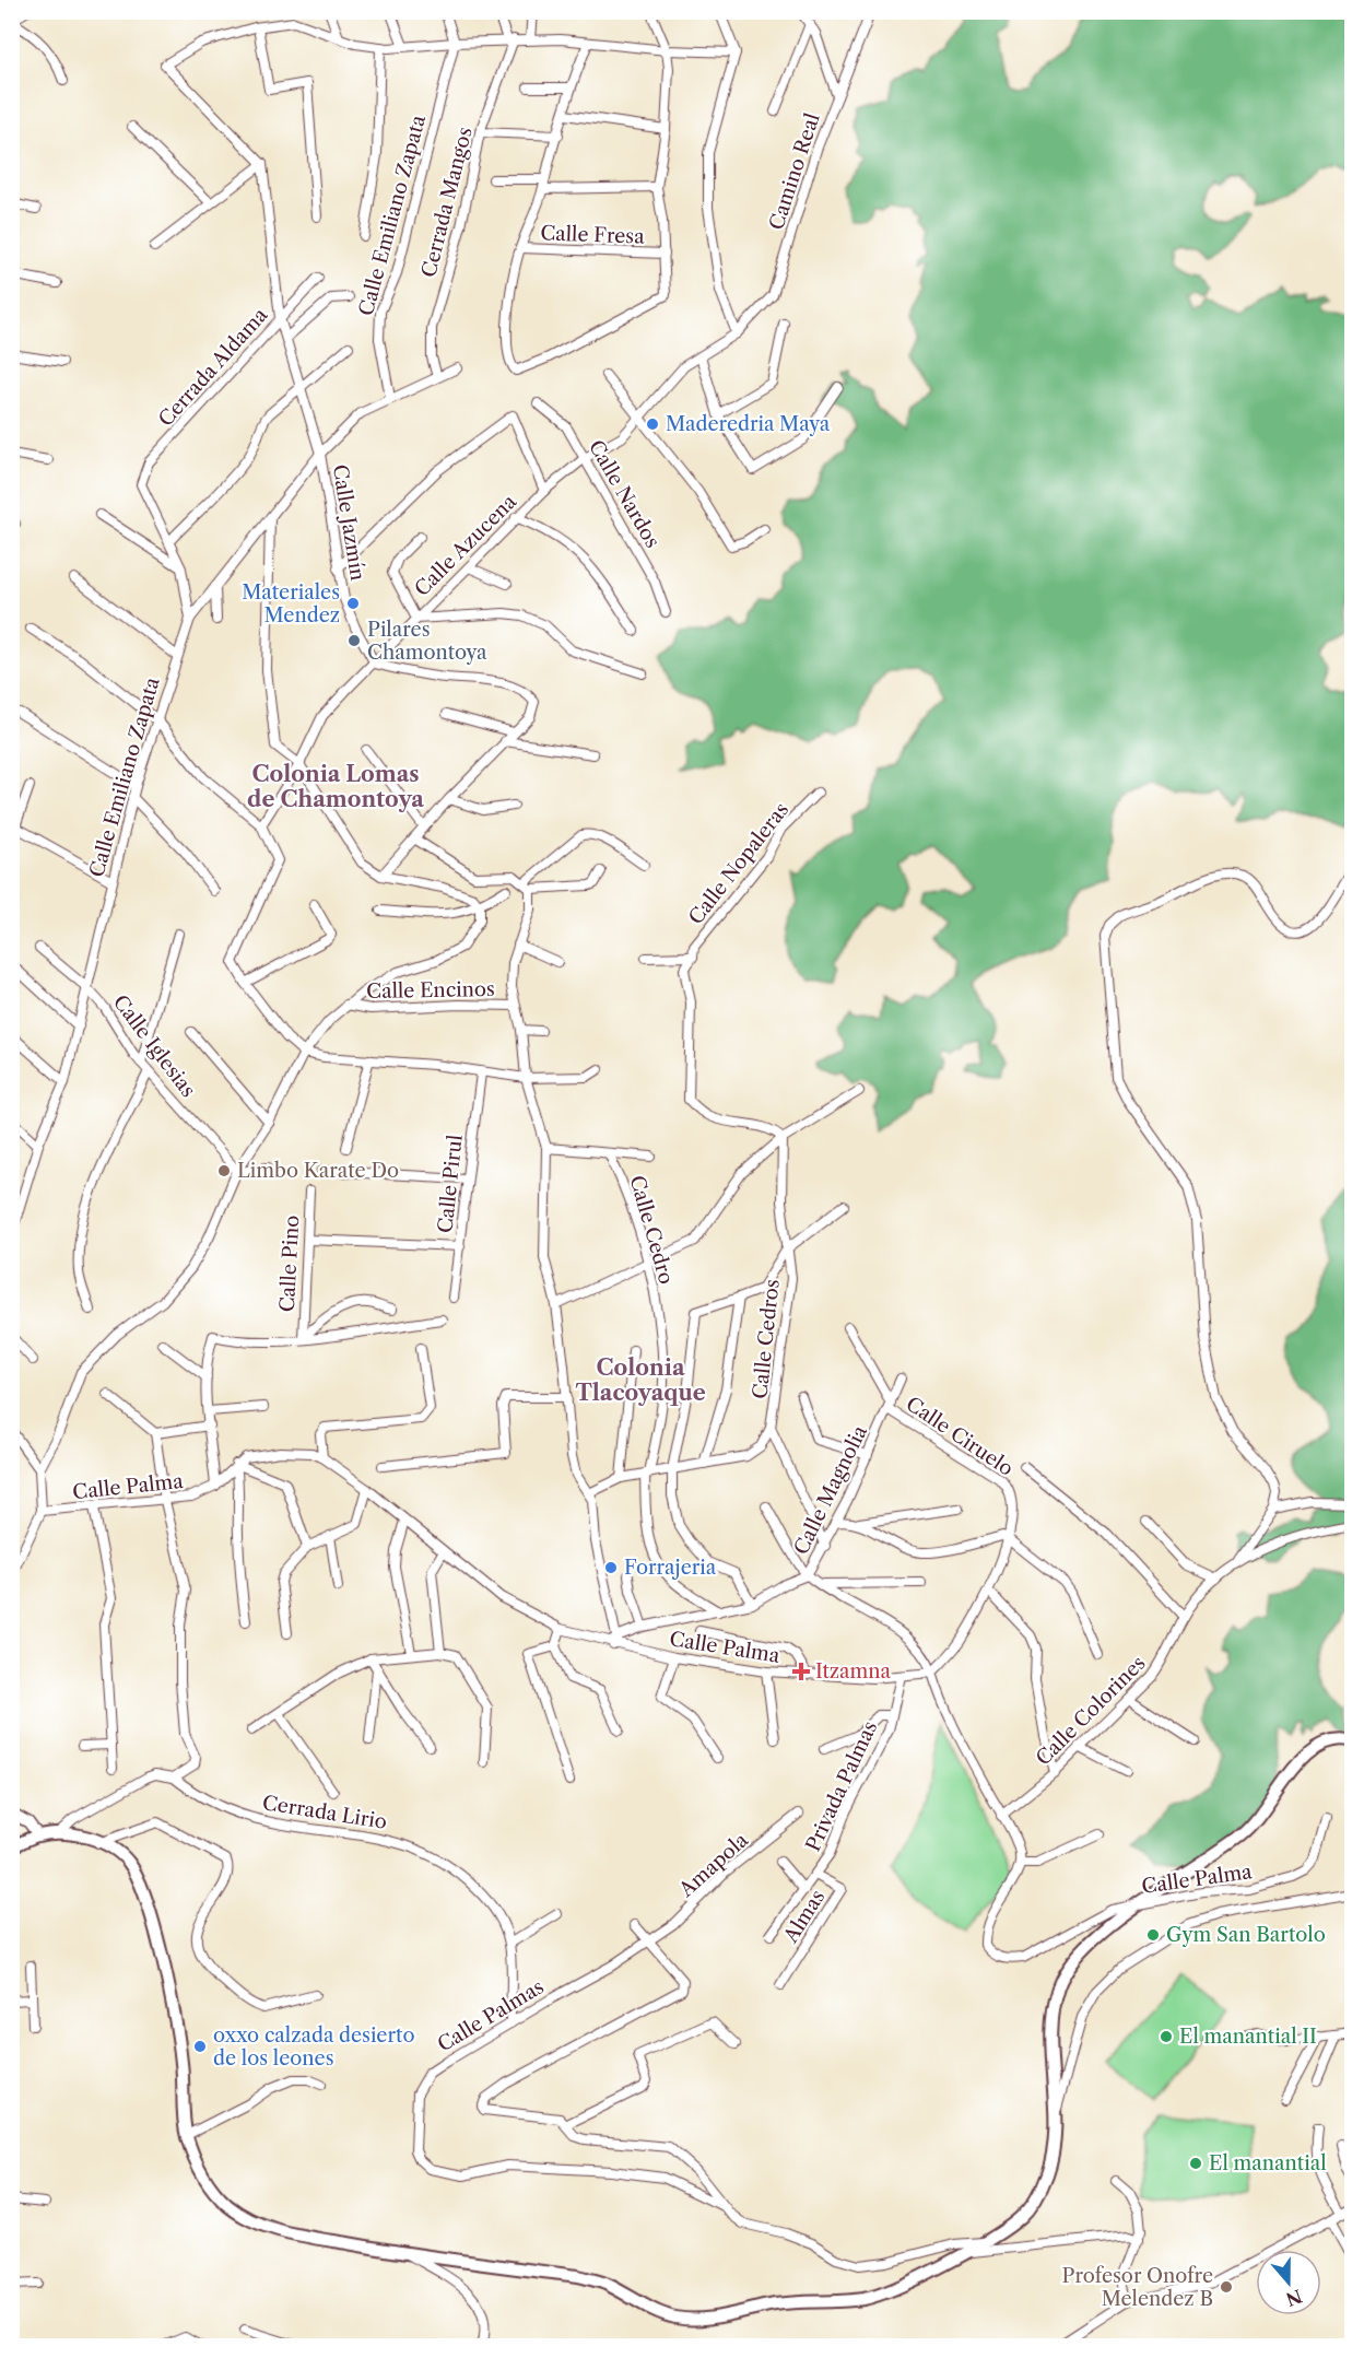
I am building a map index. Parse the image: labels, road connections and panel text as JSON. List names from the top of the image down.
{
  "streets": {
    "street": [
      "Camino Real",
      "Cerrada Mangos",
      "Calle Emiliano Zapata",
      "Calle Fresa",
      "Cerrada Aldama",
      "Calle Nardos",
      "Calle Jazmín",
      "Calle Azucena",
      "Calle Nopaleras",
      "Calle Encinos",
      "Calle Iglesias",
      "Calle Pirul",
      "Calle Cedro",
      "Calle Pino",
      "Calle Cedros",
      "Calle Ciruelo",
      "Calle Palma",
      "Calle Magnolia",
      "Calle Colorines",
      "Privada Palmas",
      "Cerrada Lirio",
      "Amapola",
      "Almas",
      "Calle Palmas"
    ]
  },
  "crossings": [
    ["Camino Real", "Calle Azucena"],
    ["Cerrada Mangos", "Calle Emiliano Zapata"],
    ["Calle Emiliano Zapata", "Calle Jazmín"],
    ["Calle Emiliano Zapata", "Calle Iglesias"],
    ["Cerrada Aldama", "Calle Jazmín"],
    ["Calle Nardos", "Calle Azucena"],
    ["Calle Jazmín", "Calle Azucena"],
    ["Calle Nopaleras", "Calle Cedros"],
    ["Calle Cedro", "Calle Magnolia"],
    ["Calle Cedros", "Calle Magnolia"],
    ["Calle Ciruelo", "Calle Magnolia"],
    ["Calle Palma", "Calle Magnolia"],
    ["Calle Palma", "Privada Palmas"],
    ["Privada Palmas", "Almas"],
    ["Cerrada Lirio", "Calle Palmas"],
    ["Amapola", "Calle Palmas"]
  ],
  "districts": ["Colonia Lomas de Chamontoya", "Colonia Tlacoyaque"],
  "places": {
    "other": [
      "Maderedria Maya",
      "Materiales Mendez",
      "Pilares Chamontoya",
      "Limbo Karate Do",
      "Forrajeria",
      "Gym San Bartolo",
      "El manantial II",
      "oxxo calzada desierto de los leones",
      "El manantial",
      "Profesor Onofre Melendez B"
    ],
    "health": ["Itzamna"]
  },
  "north": "bottom"
}
